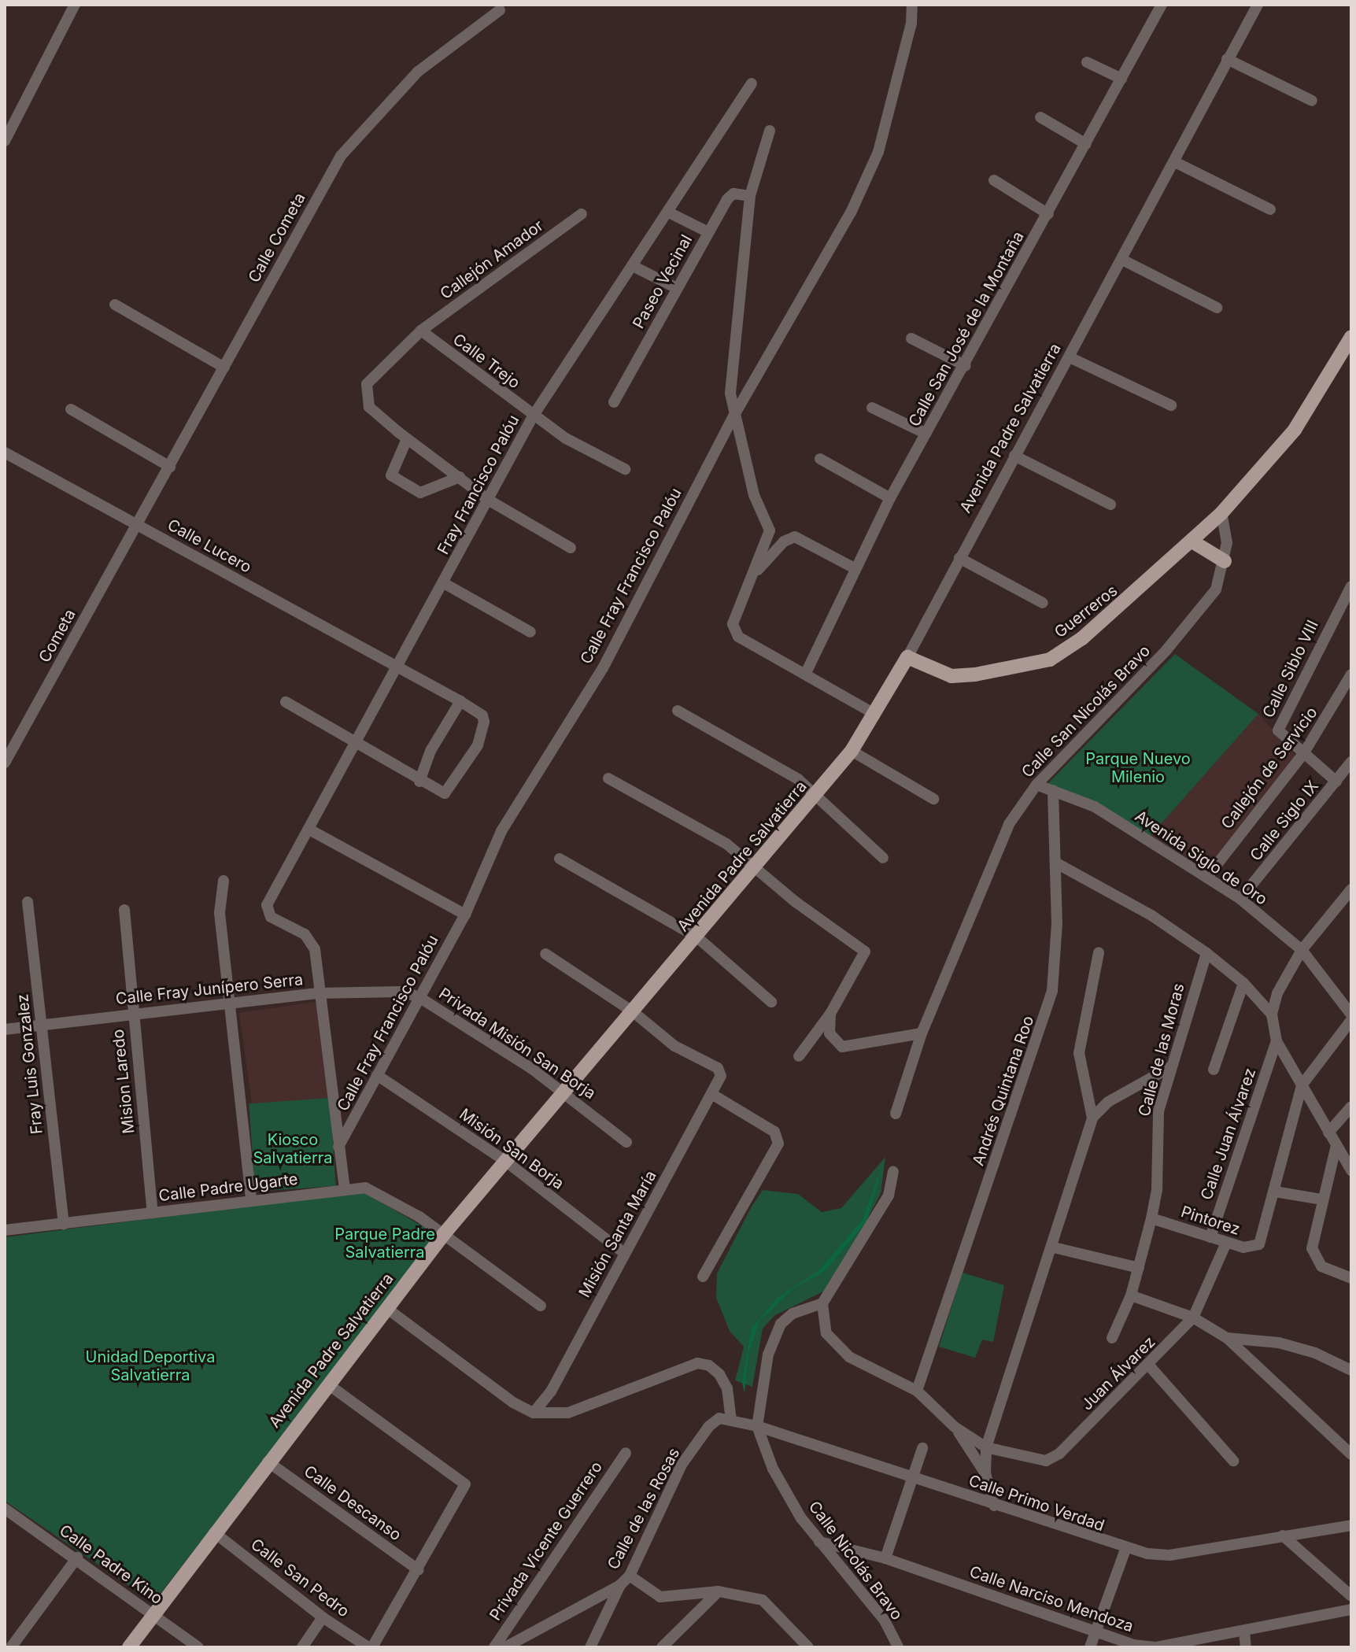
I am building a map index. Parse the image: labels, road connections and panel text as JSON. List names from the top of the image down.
{
  "streets": {
    "main road": ["Avenida Padre Salvatierra", "Guerreros"],
    "street": [
      "Calle Cometa",
      "Callejón Amador",
      "Paseo Vecinal",
      "Calle San José de la Montaña",
      "Calle Trejo",
      "Fray Francisco Palóu",
      "Calle Lucero",
      "Calle Fray Francisco Palóu",
      "Cometa",
      "Calle Siblo VIII",
      "Calle San Nicolás Bravo",
      "Callejón de Servicio",
      "Calle Siglo IX",
      "Avenida Siglo de Oro",
      "Calle Fray Junípero Serra",
      "Privada Misión San Borja",
      "Calle de las Moras",
      "Fray Luis Gonzalez",
      "Mision Laredo",
      "Andrés Quintana Roo",
      "Calle Juan Álvarez",
      "Misión San Borja",
      "Calle Padre Ugarte",
      "Pintorez",
      "Misión Santa María",
      "Juan Álvarez",
      "Calle Descanso",
      "Calle Primo Verdad",
      "Calle de las Rosas",
      "Privada Vicente Guerrero",
      "Calle Nicolás Bravo",
      "Calle Padre Kino",
      "Calle San Pedro",
      "Calle Narciso Mendoza"
    ]
  },
  "crossings": [
    ["Calle Cometa", "Calle Lucero"],
    ["Calle Cometa", "Cometa"],
    ["Callejón Amador", "Calle Trejo"],
    ["Calle Trejo", "Fray Francisco Palóu"],
    ["Avenida Padre Salvatierra", "Guerreros"],
    ["Avenida Padre Salvatierra", "Privada Misión San Borja"],
    ["Avenida Padre Salvatierra", "Misión San Borja"],
    ["Avenida Padre Salvatierra", "Calle Padre Ugarte"],
    ["Avenida Padre Salvatierra", "Misión Santa María"],
    ["Avenida Padre Salvatierra", "Calle Descanso"],
    ["Avenida Padre Salvatierra", "Calle Padre Kino"],
    ["Avenida Padre Salvatierra", "Calle San Pedro"],
    ["Fray Francisco Palóu", "Calle Lucero"],
    ["Fray Francisco Palóu", "Calle Fray Junípero Serra"],
    ["Calle Lucero", "Cometa"],
    ["Calle Fray Francisco Palóu", "Calle Fray Junípero Serra"],
    ["Calle Fray Francisco Palóu", "Privada Misión San Borja"],
    ["Calle Fray Francisco Palóu", "Misión San Borja"],
    ["Guerreros", "Calle San Nicolás Bravo"],
    ["Calle Siblo VIII", "Callejón de Servicio"],
    ["Calle Siblo VIII", "Calle Siglo IX"],
    ["Calle San Nicolás Bravo", "Avenida Siglo de Oro"],
    ["Callejón de Servicio", "Avenida Siglo de Oro"],
    ["Calle Siglo IX", "Avenida Siglo de Oro"],
    ["Avenida Siglo de Oro", "Andrés Quintana Roo"],
    ["Calle Fray Junípero Serra", "Privada Misión San Borja"],
    ["Calle Fray Junípero Serra", "Fray Luis Gonzalez"],
    ["Calle Fray Junípero Serra", "Mision Laredo"],
    ["Calle de las Moras", "Pintorez"],
    ["Fray Luis Gonzalez", "Calle Padre Ugarte"],
    ["Mision Laredo", "Calle Padre Ugarte"],
    ["Calle Juan Álvarez", "Pintorez"],
    ["Misión San Borja", "Misión Santa María"],
    ["Pintorez", "Juan Álvarez"],
    ["Calle Primo Verdad", "Calle de las Rosas"],
    ["Calle Primo Verdad", "Calle Nicolás Bravo"],
    ["Calle Nicolás Bravo", "Calle Narciso Mendoza"]
  ],
  "parks": [
    "Parque Nuevo Milenio",
    "Kiosco Salvatierra",
    "Parque Padre Salvatierra",
    "Unidad Deportiva Salvatierra"
  ]
}
